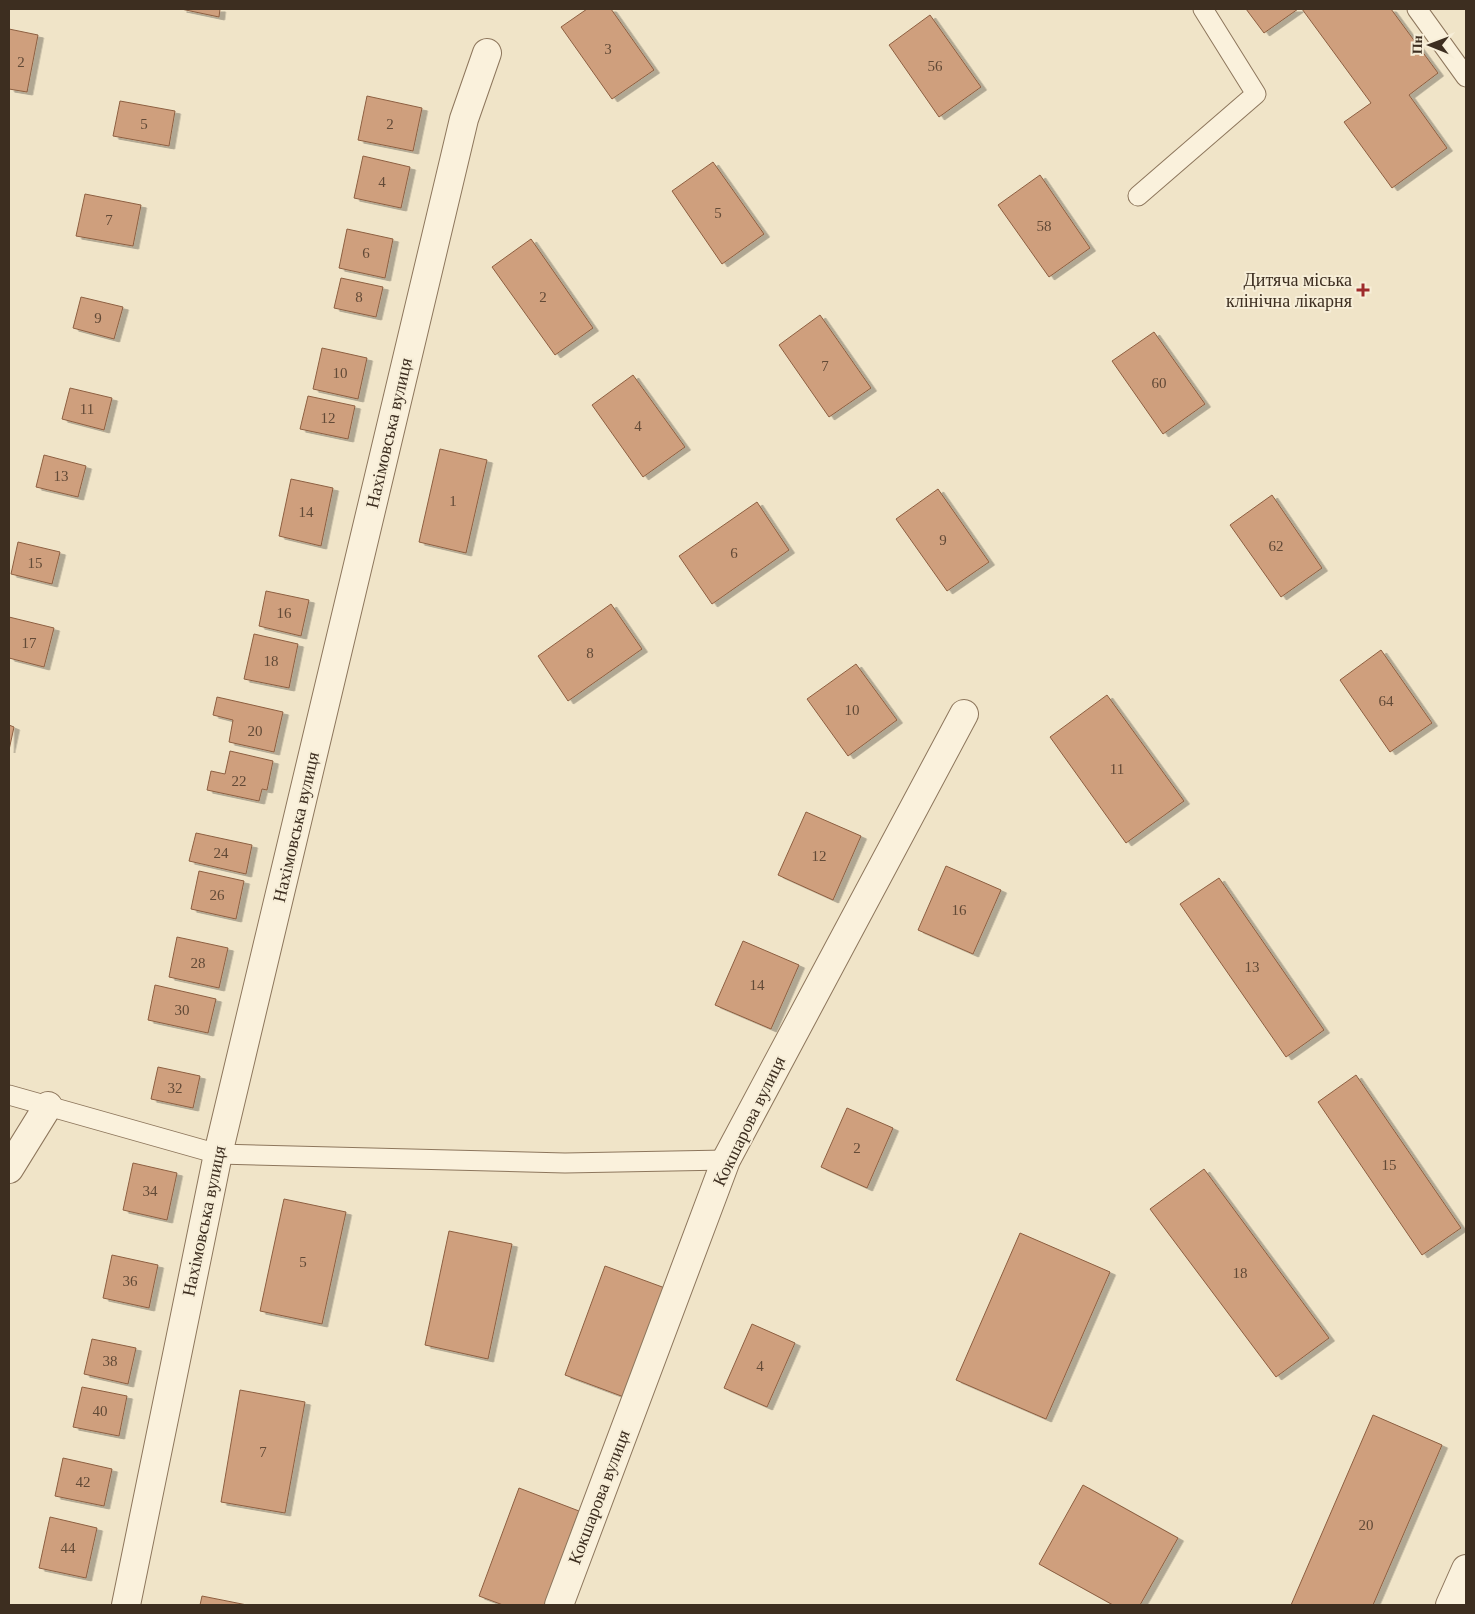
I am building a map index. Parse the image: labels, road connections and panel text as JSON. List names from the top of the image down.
{
  "streets": {
    "street": ["Нахімовська вулиця", "Кокшарова вулиця"]
  },
  "places": {
    "health": ["Дитяча міська клінічна лікарня"]
  },
  "house_numbers": [
    "3",
    "2",
    "56",
    "5",
    "2",
    "4",
    "5",
    "7",
    "58",
    "6",
    "8",
    "2",
    "9",
    "7",
    "10",
    "60",
    "11",
    "12",
    "4",
    "13",
    "1",
    "14",
    "9",
    "62",
    "6",
    "15",
    "16",
    "17",
    "8",
    "18",
    "64",
    "10",
    "20",
    "11",
    "22",
    "24",
    "12",
    "26",
    "16",
    "28",
    "13",
    "14",
    "30",
    "32",
    "2",
    "15",
    "34",
    "5",
    "18",
    "36",
    "38",
    "4",
    "40",
    "7",
    "42",
    "20",
    "44"
  ],
  "north": "left"
}
